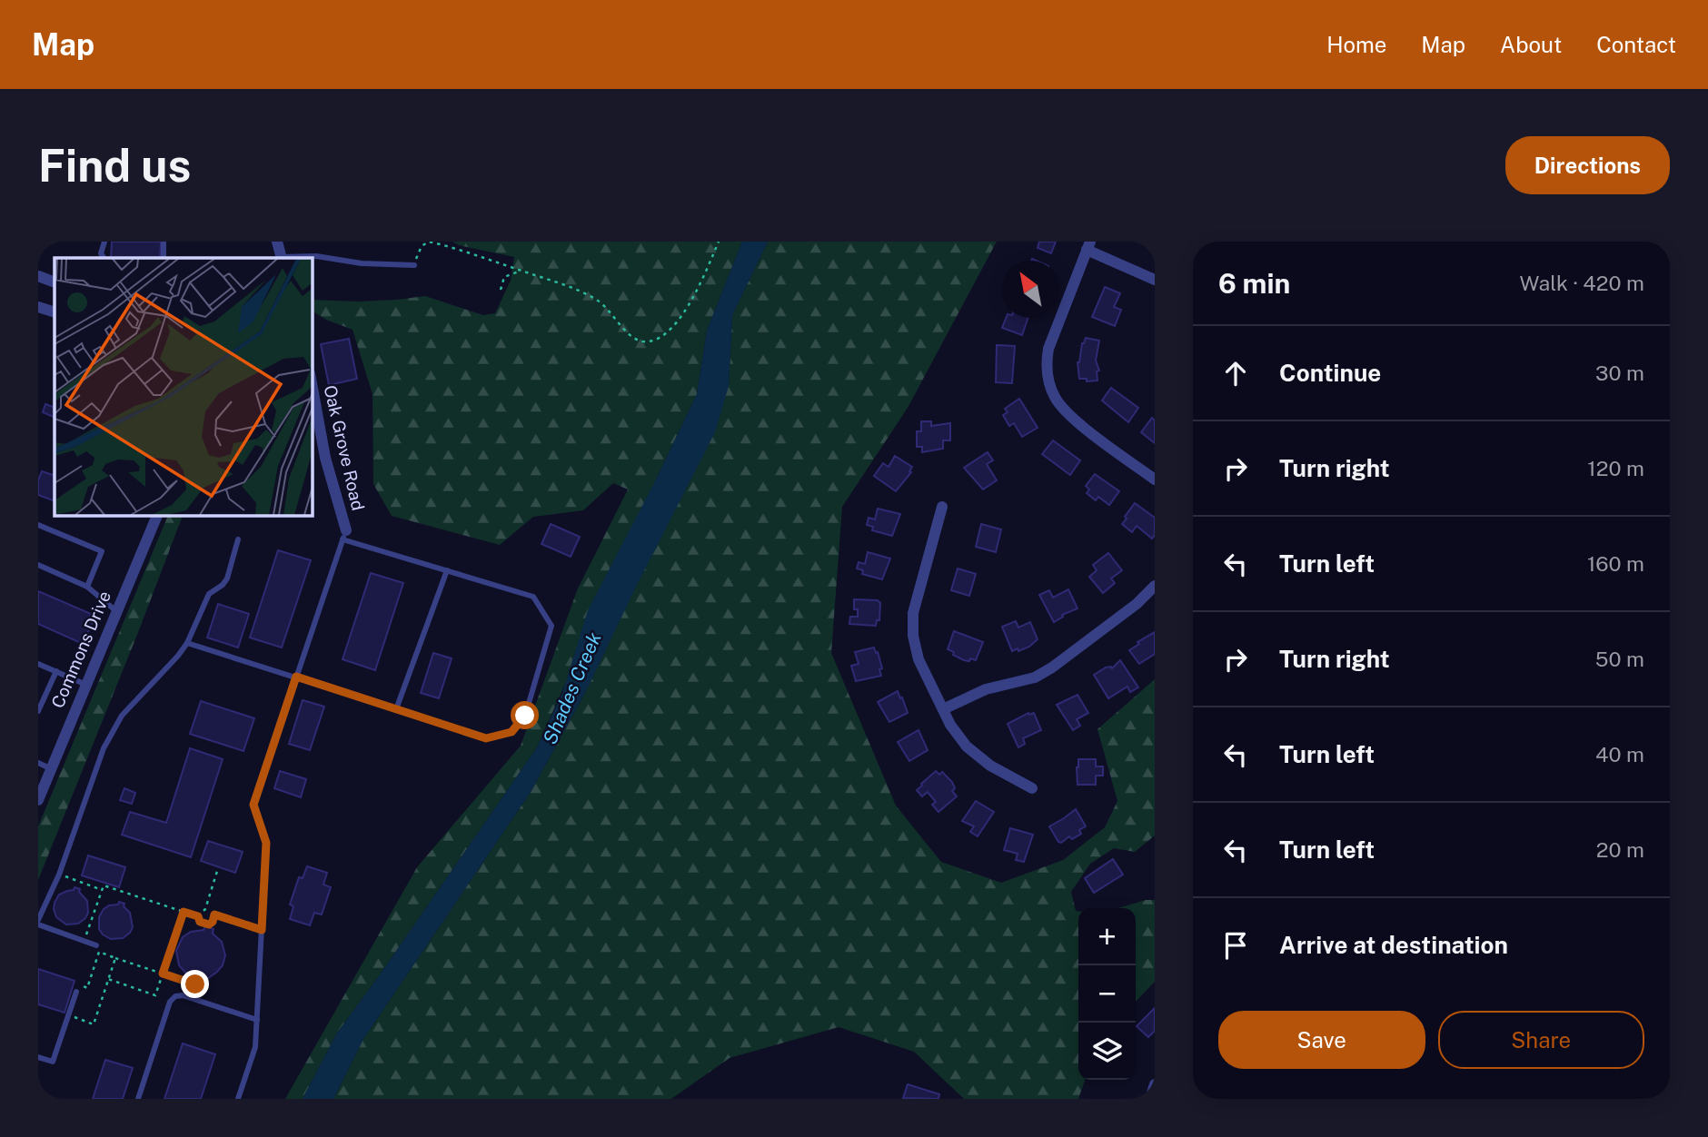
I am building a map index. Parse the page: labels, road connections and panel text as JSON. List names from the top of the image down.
{
  "streets": {
    "street": ["Oak Grove Road", "Commons Drive"]
  },
  "water": ["Shades Creek"],
  "north": "top left",
  "page": {
    "header": "Map",
    "nav": [
      "Home",
      "Map",
      "About",
      "Contact"
    ],
    "buttons": [
      "Directions",
      ["Save", "Share"]
    ],
    "title": "Find us",
    "heading": ["6 min", "Walk · 420 m"],
    "list": [
      ["Continue", "30 m"],
      ["Turn right", "120 m"],
      ["Turn left", "160 m"],
      ["Turn right", "50 m"],
      ["Turn left", "40 m"],
      ["Turn left", "20 m"],
      "Arrive at destination"
    ],
    "map_buttons": ["+", "−"]
  }
}
